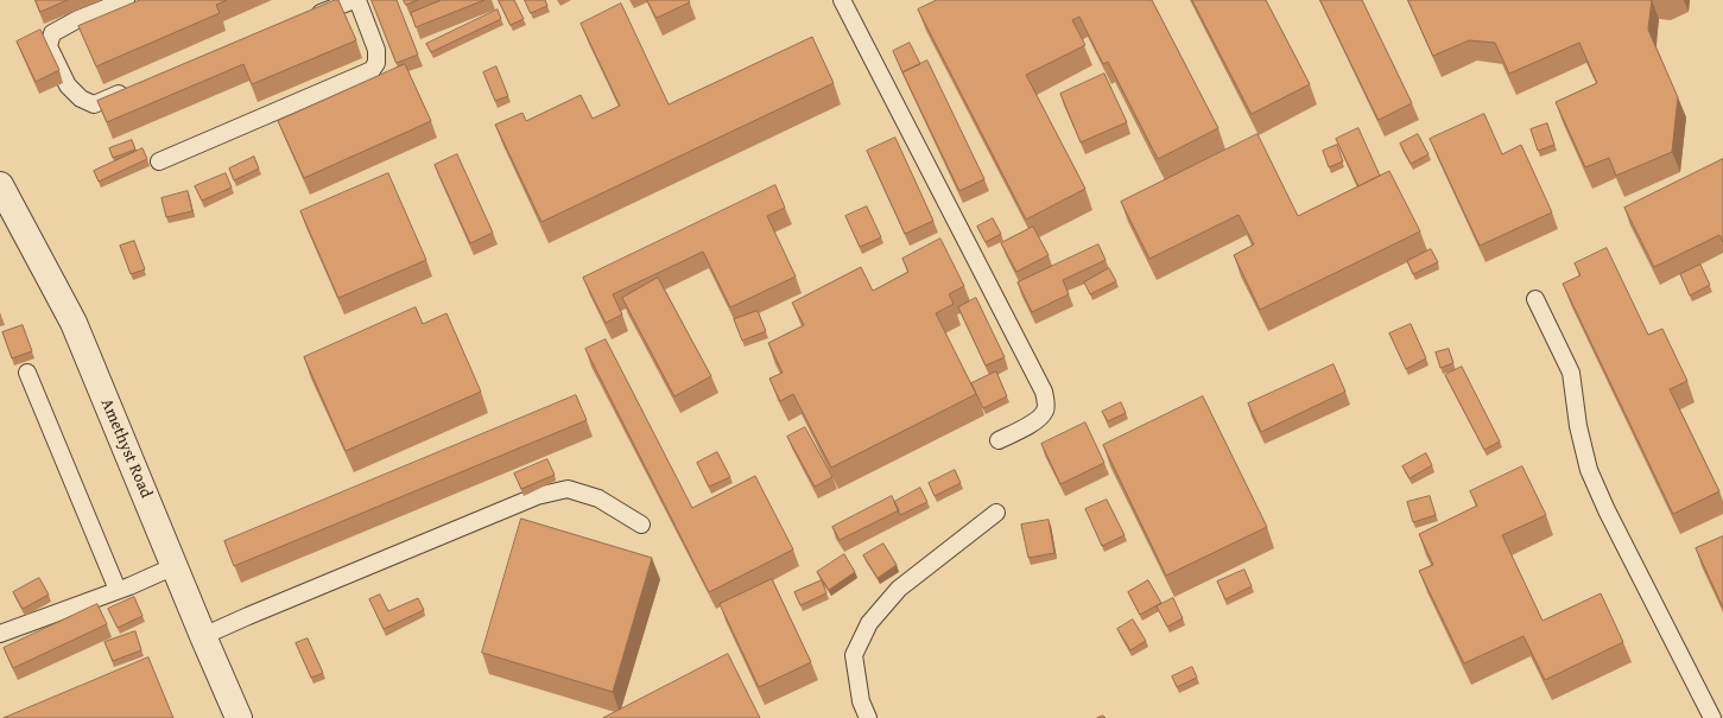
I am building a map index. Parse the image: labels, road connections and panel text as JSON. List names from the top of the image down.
{
  "streets": {
    "street": ["Amethyst Road"]
  }
}
